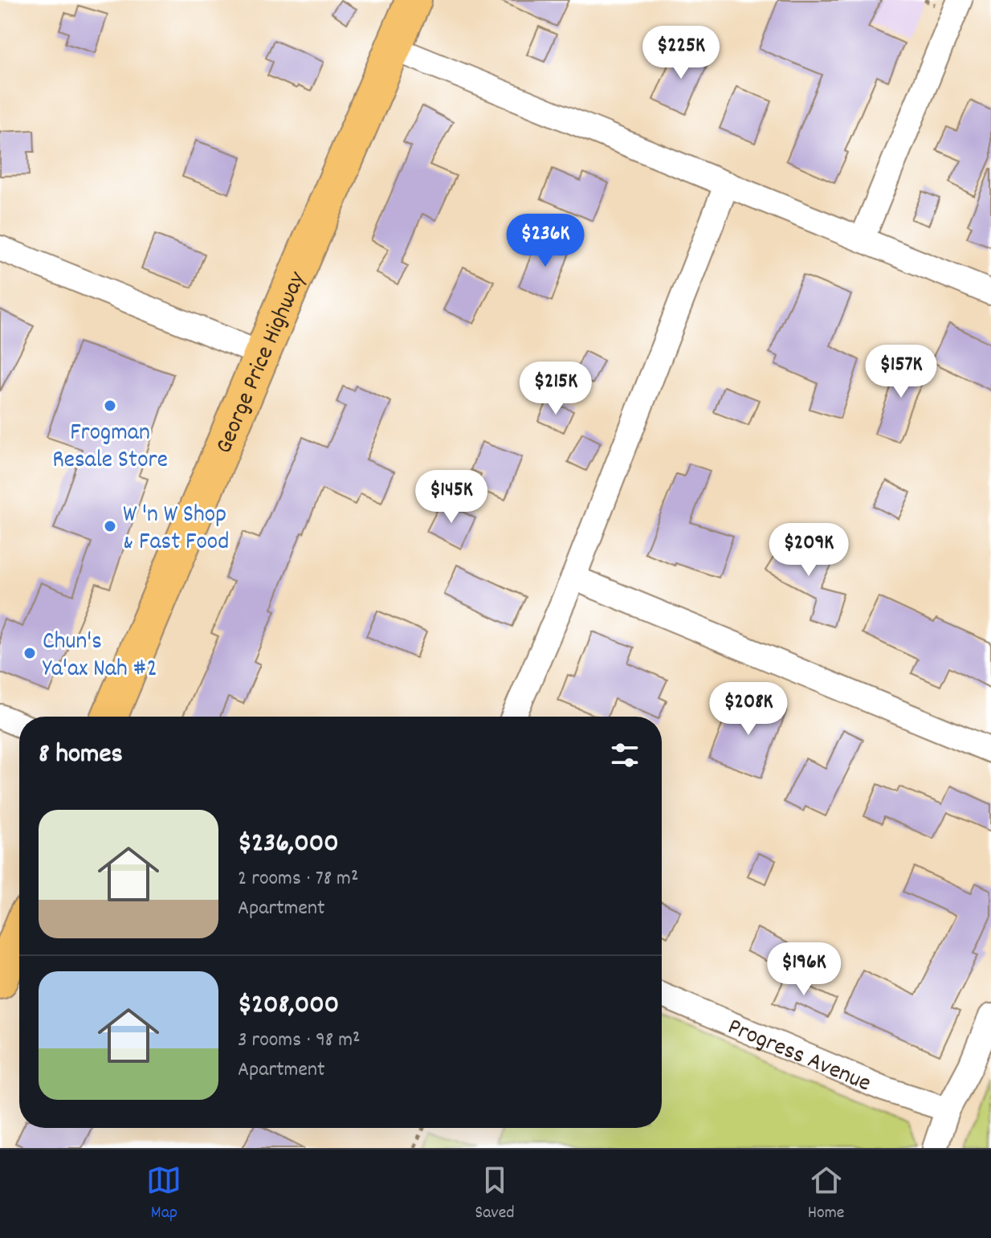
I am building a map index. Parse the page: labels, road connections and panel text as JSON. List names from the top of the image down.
{
  "streets": {
    "highway": ["George Price Highway"],
    "street": ["Progress Avenue"]
  },
  "places": ["Frogman Resale Store", "W 'n W Shop & Fast Food", "Chun's Ya'ax Nah #2"],
  "page": {
    "price": [
      "$225K",
      "$236K",
      "$157K",
      "$215K",
      "$145K",
      "$209K",
      "$208K",
      "$196K"
    ],
    "heading": "8 homes",
    "list": [
      {
        "name": "$236,000",
        "note": "2 rooms · 78 m² · Apartment"
      },
      {
        "name": "$208,000",
        "note": "3 rooms · 98 m² · Apartment"
      }
    ],
    "tabs": ["Map", "Saved", "Home"]
  }
}
